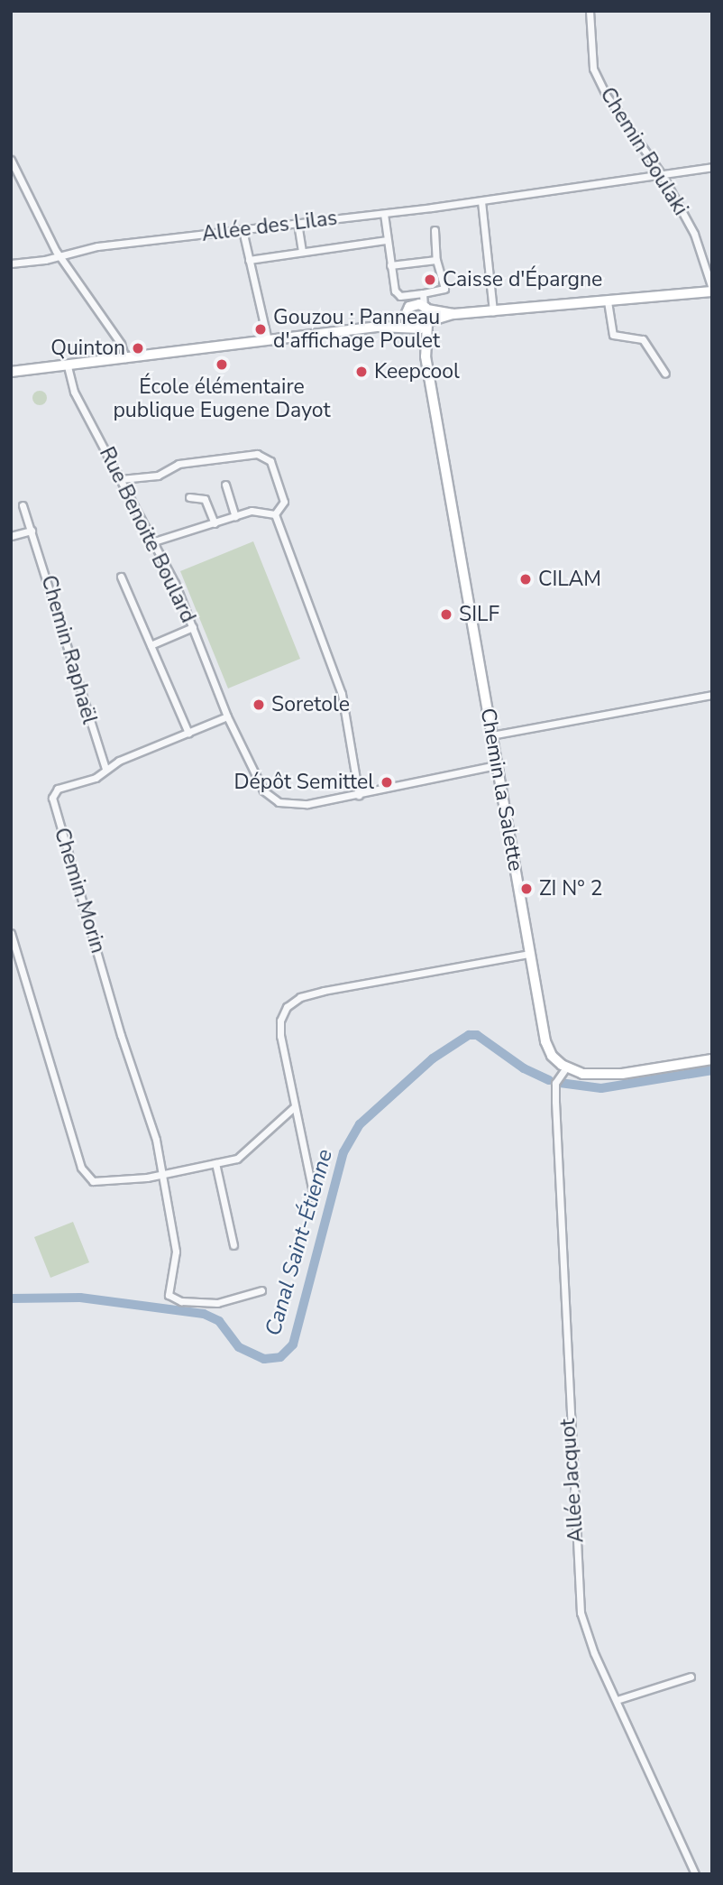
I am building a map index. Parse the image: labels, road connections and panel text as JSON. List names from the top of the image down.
{
  "streets": {
    "street": [
      "Chemin Boulaki",
      "Allée des Lilas",
      "Rue Benoite Boulard",
      "Chemin Raphaël",
      "Chemin la Salette",
      "Chemin Morin",
      "Allée Jacquot"
    ]
  },
  "crossings": [
    ["Chemin Boulaki", "Allée des Lilas"],
    ["Rue Benoite Boulard", "Chemin Morin"],
    ["Chemin Raphaël", "Chemin Morin"],
    ["Chemin la Salette", "Allée Jacquot"]
  ],
  "water": ["Canal Saint-Étienne"],
  "places": [
    "Caisse d'Épargne",
    "Gouzou : Panneau d'affichage Poulet",
    "Quinton",
    "École élémentaire publique Eugene Dayot",
    "Keepcool",
    "CILAM",
    "SILF",
    "Soretole",
    "Dépôt Semittel",
    "ZI N° 2"
  ]
}
